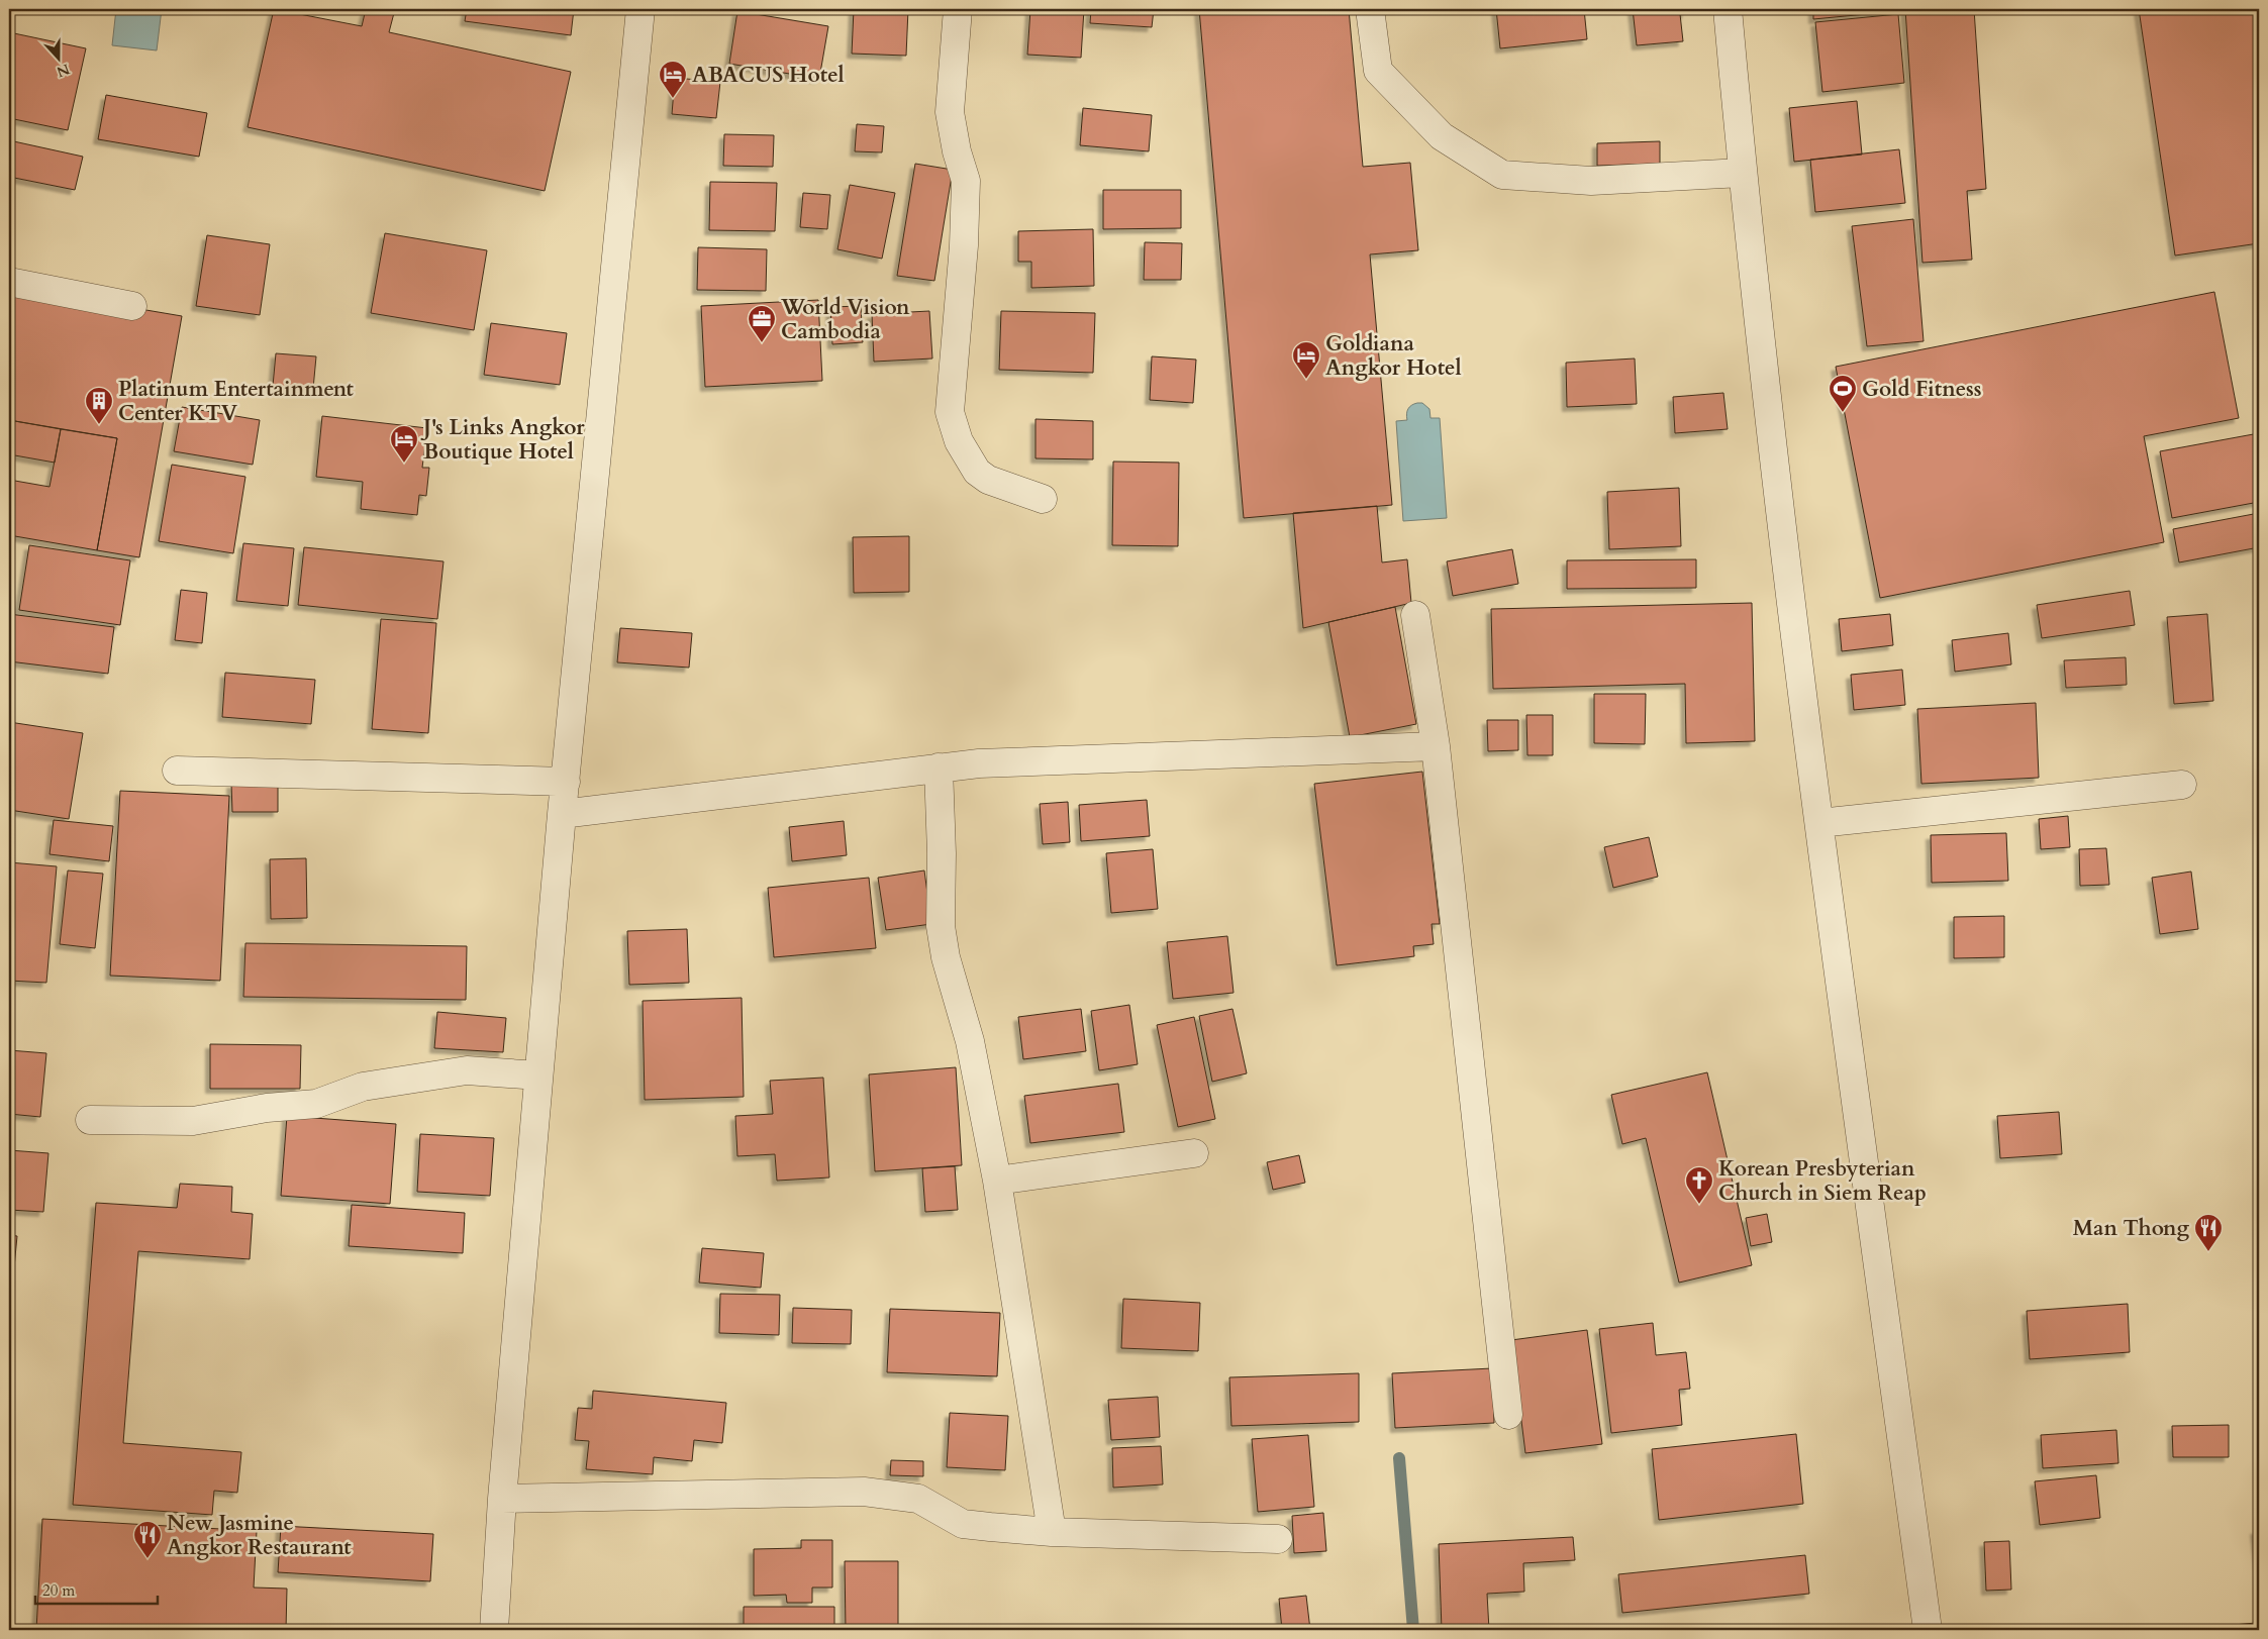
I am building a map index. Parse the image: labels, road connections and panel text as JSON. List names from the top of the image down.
{
  "places": {
    "hotel": ["ABACUS Hotel", "Goldiana Angkor Hotel", "J's Links Angkor Boutique Hotel"],
    "office": ["World Vision Cambodia"],
    "sports": ["Gold Fitness"],
    "building": ["Platinum Entertainment Center KTV"],
    "church": ["Korean Presbyterian Church in Siem Reap"],
    "restaurant": ["Man Thong", "New Jasmine Angkor Restaurant"]
  },
  "scale_bar": "20 m",
  "north": "bottom"
}
